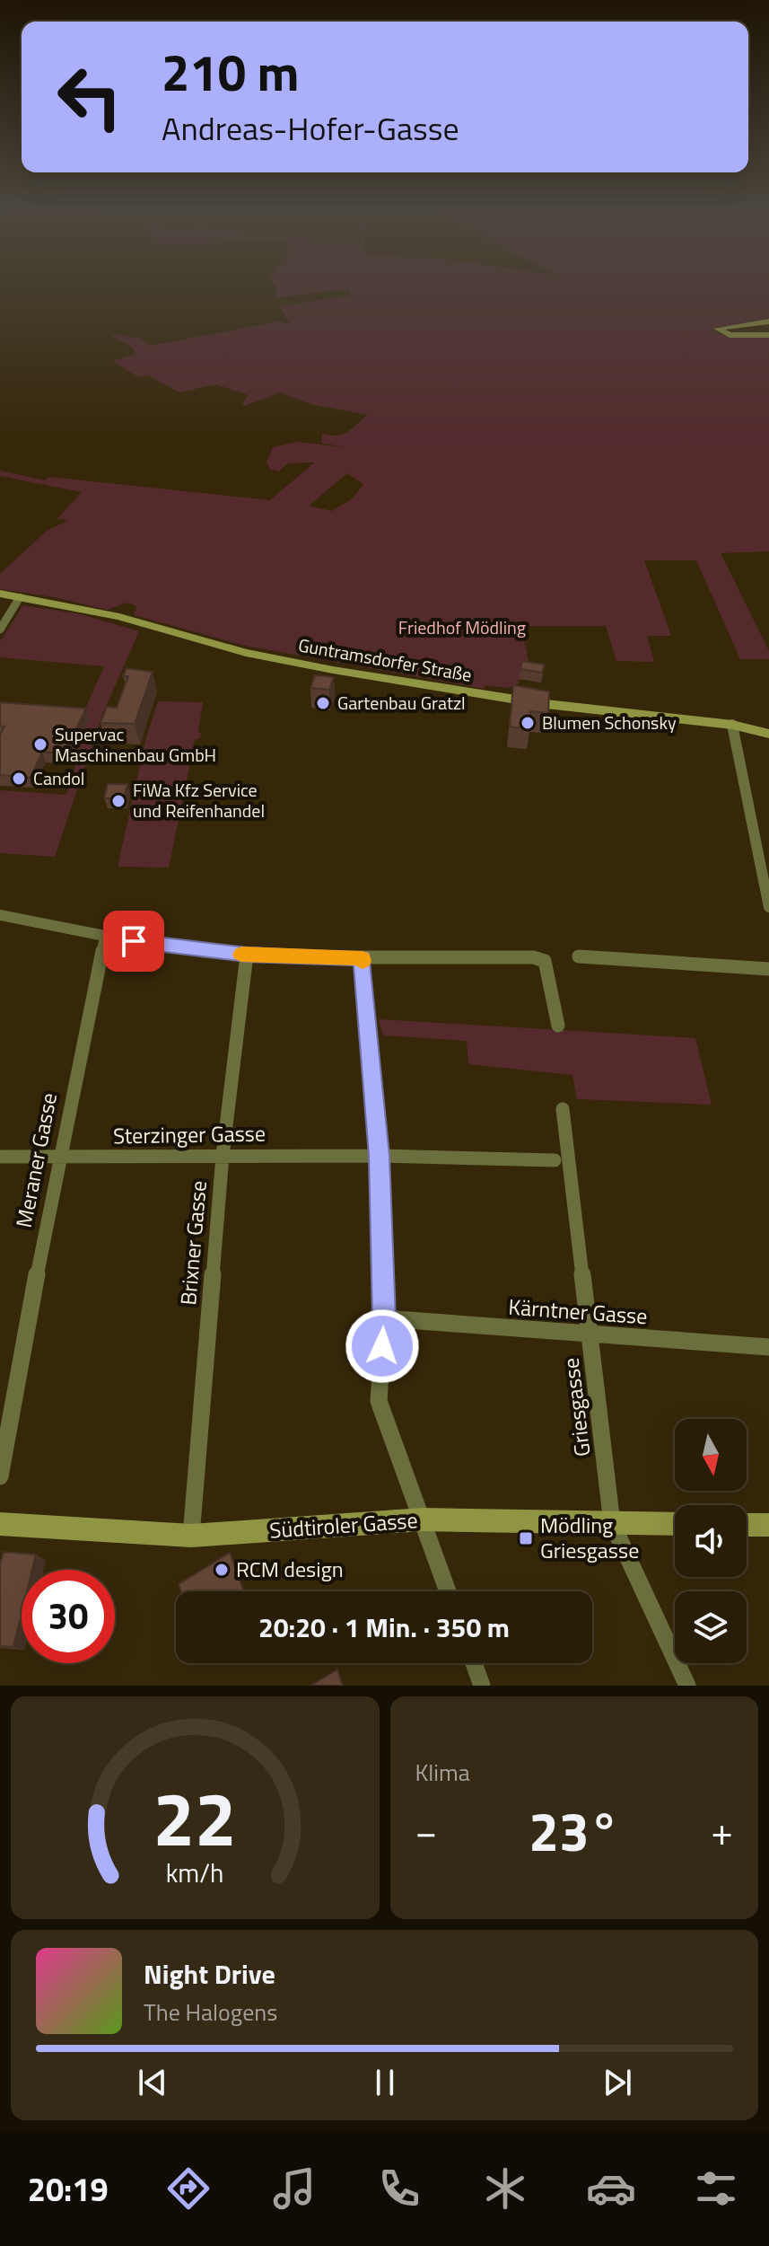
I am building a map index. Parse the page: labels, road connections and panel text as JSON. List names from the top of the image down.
{
  "streets": {
    "street": [
      "Guntramsdorfer Straße",
      "Sterzinger Gasse",
      "Meraner Gasse",
      "Brixner Gasse",
      "Kärntner Gasse",
      "Griesgasse",
      "Südtiroler Gasse"
    ]
  },
  "crossings": [
    ["Sterzinger Gasse", "Meraner Gasse"],
    ["Sterzinger Gasse", "Brixner Gasse"],
    ["Brixner Gasse", "Südtiroler Gasse"],
    ["Kärntner Gasse", "Griesgasse"],
    ["Griesgasse", "Südtiroler Gasse"]
  ],
  "parks": ["Friedhof Mödling"],
  "places": {
    "other": [
      "Gartenbau Gratzl",
      "Blumen Schonsky",
      "Supervac Maschinenbau GmbH",
      "Candol",
      "FiWa Kfz Service und Reifenhandel",
      "RCM design"
    ],
    "transit": ["Mödling Griesgasse"]
  },
  "north": "bottom",
  "page": {
    "turn": ["210 m", "Andreas-Hofer-Gasse"],
    "limit": "30",
    "trip": "20:20 · 1 Min. · 350 m",
    "tile": "Klima",
    "heat": ["−", "23°", "+"],
    "song": ["Night Drive", "The Halogens"],
    "tabs": "20:19",
    "gauge": ["22", "km/h"]
  }
}
